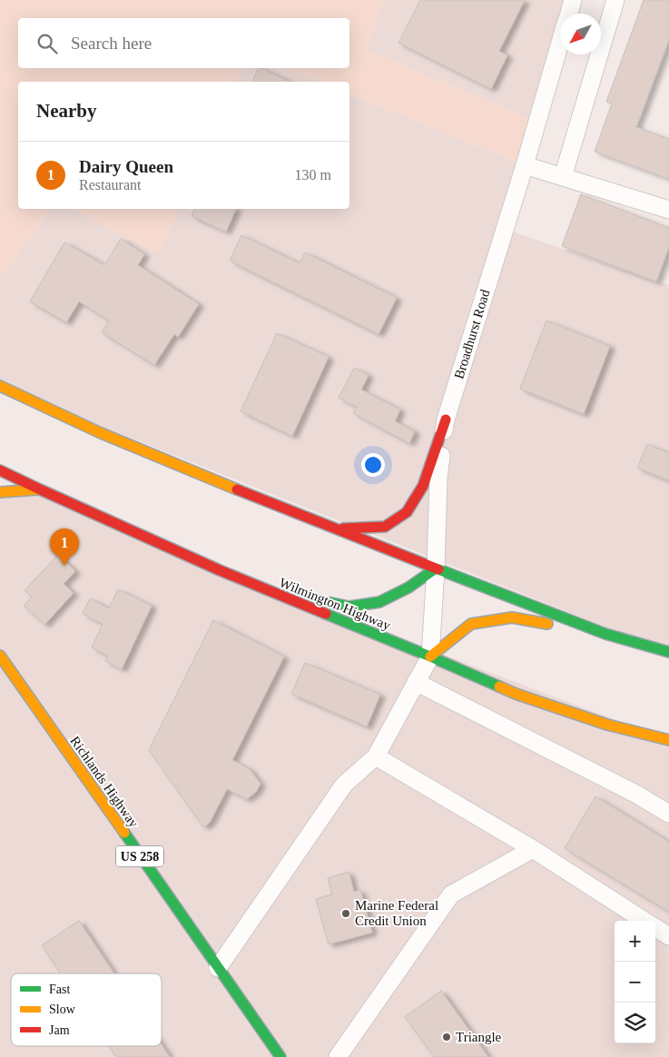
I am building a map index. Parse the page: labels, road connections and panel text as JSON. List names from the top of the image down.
{
  "streets": {
    "main road": ["Wilmington Highway", "Richlands Highway", "US 258"],
    "street": ["Broadhurst Road"]
  },
  "crossings": [
    ["Broadhurst Road", "Wilmington Highway"]
  ],
  "places": ["Marine Federal Credit Union", "Triangle"],
  "legend": ["Fast", "Slow", "Jam"],
  "north": "bottom left",
  "page": {
    "search": "Search here",
    "heading": "Nearby",
    "list": [
      {
        "mark": "1",
        "name": "Dairy Queen",
        "note": "Restaurant",
        "value": "130 m"
      }
    ],
    "pins": "1",
    "map_buttons": ["+", "−"]
  }
}
